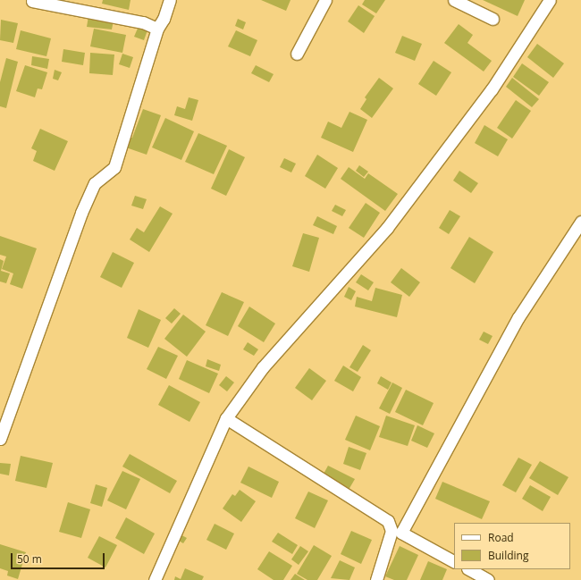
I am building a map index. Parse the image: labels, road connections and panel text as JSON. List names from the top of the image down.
{
  "legend": ["Road", "Building"],
  "scale_bar": "50 m"
}
